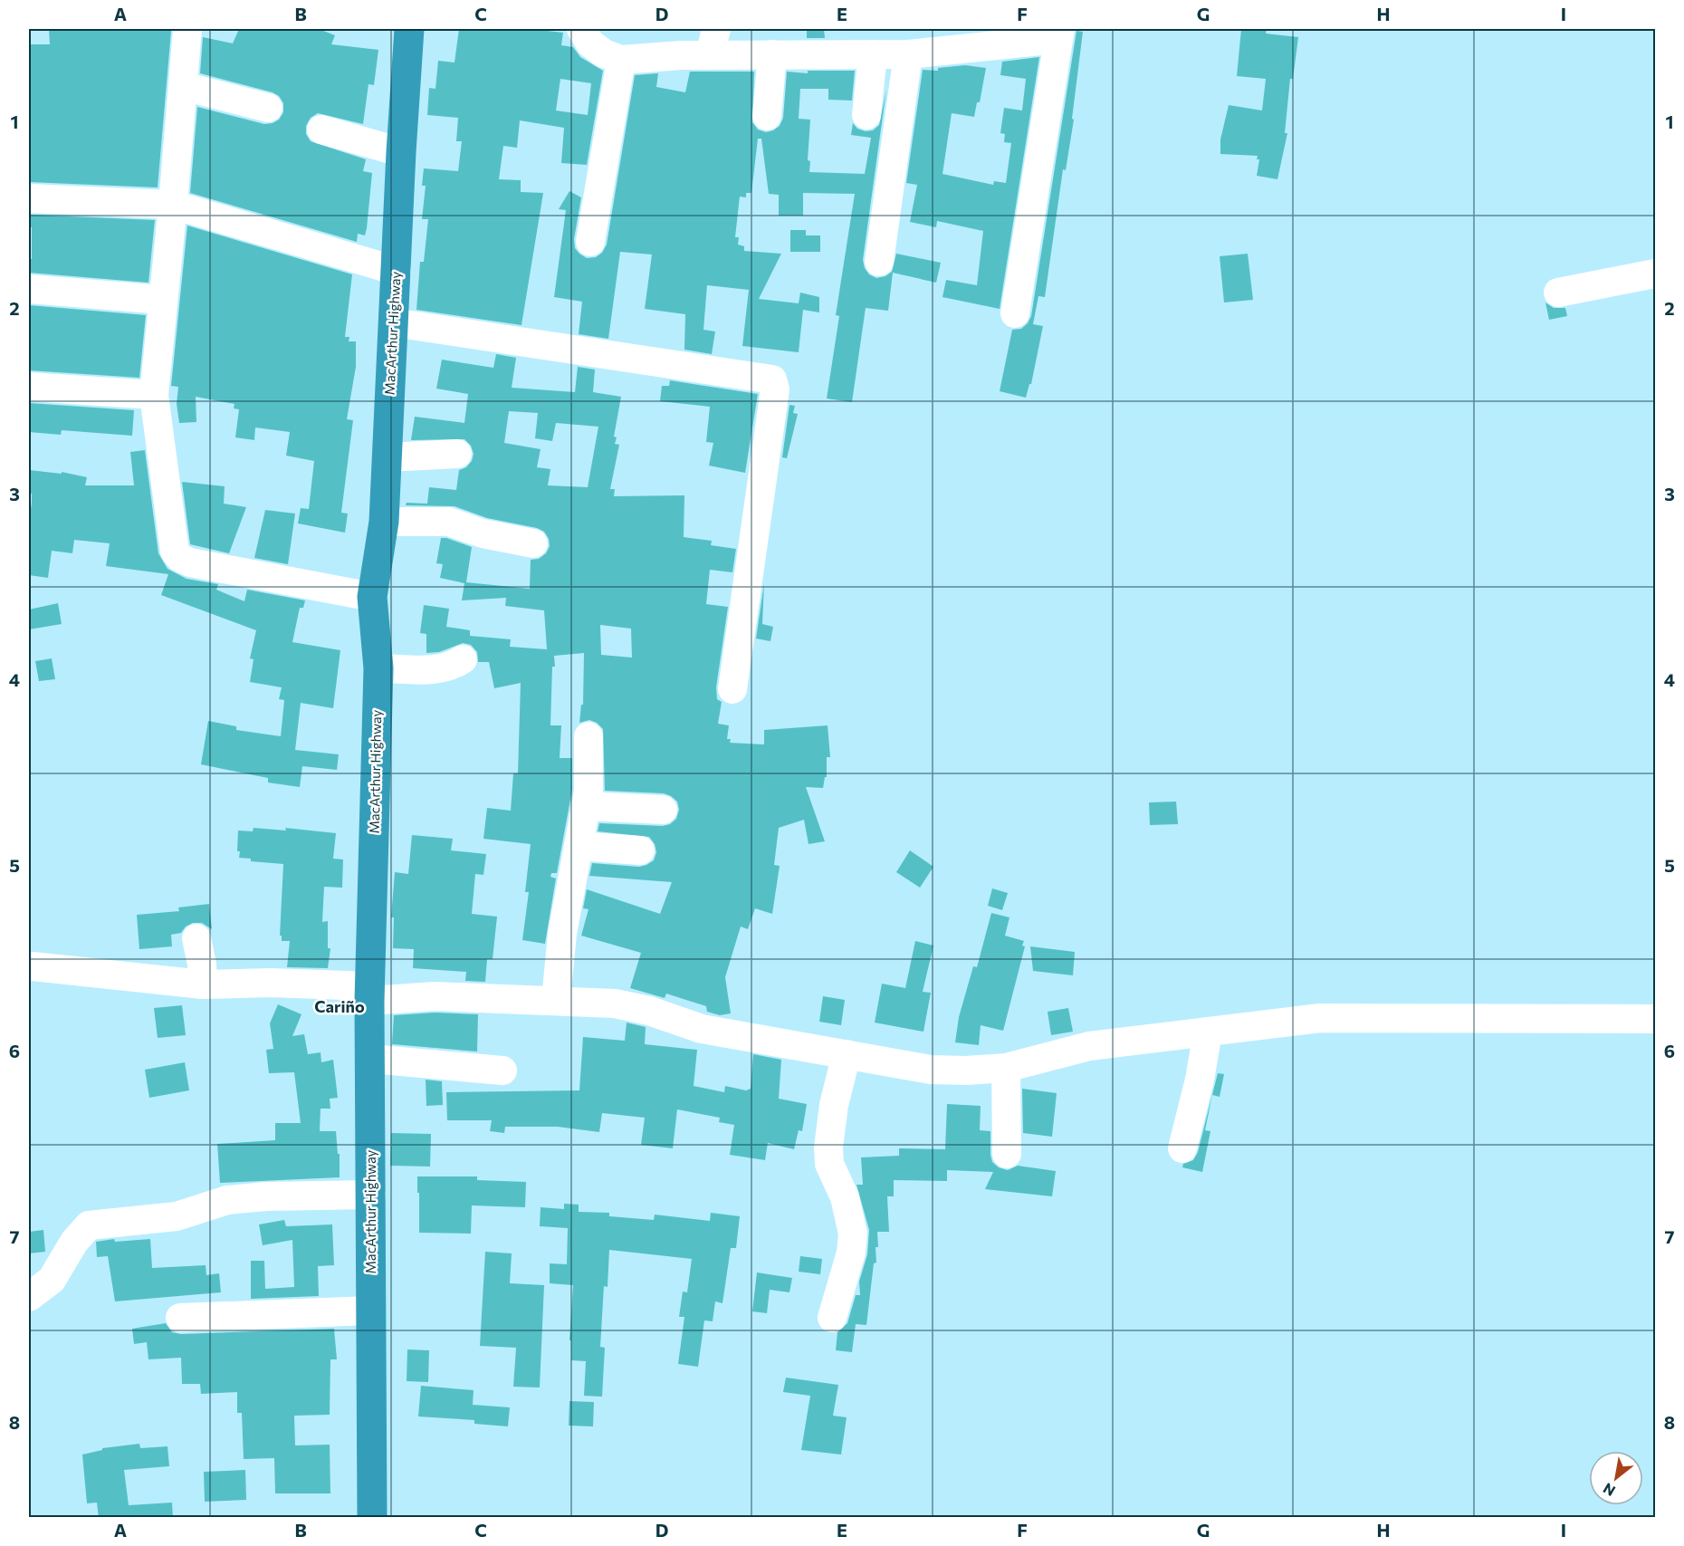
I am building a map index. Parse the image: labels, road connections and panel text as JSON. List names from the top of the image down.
{
  "streets": {
    "highway": ["MacArthur Highway"]
  },
  "districts": ["Cariño"],
  "north": "bottom left",
  "grid": {
    "columns": [
      "A",
      "B",
      "C",
      "D",
      "E",
      "F",
      "G",
      "H",
      "I"
    ],
    "rows": [
      "1",
      "2",
      "3",
      "4",
      "5",
      "6",
      "7",
      "8"
    ]
  }
}
